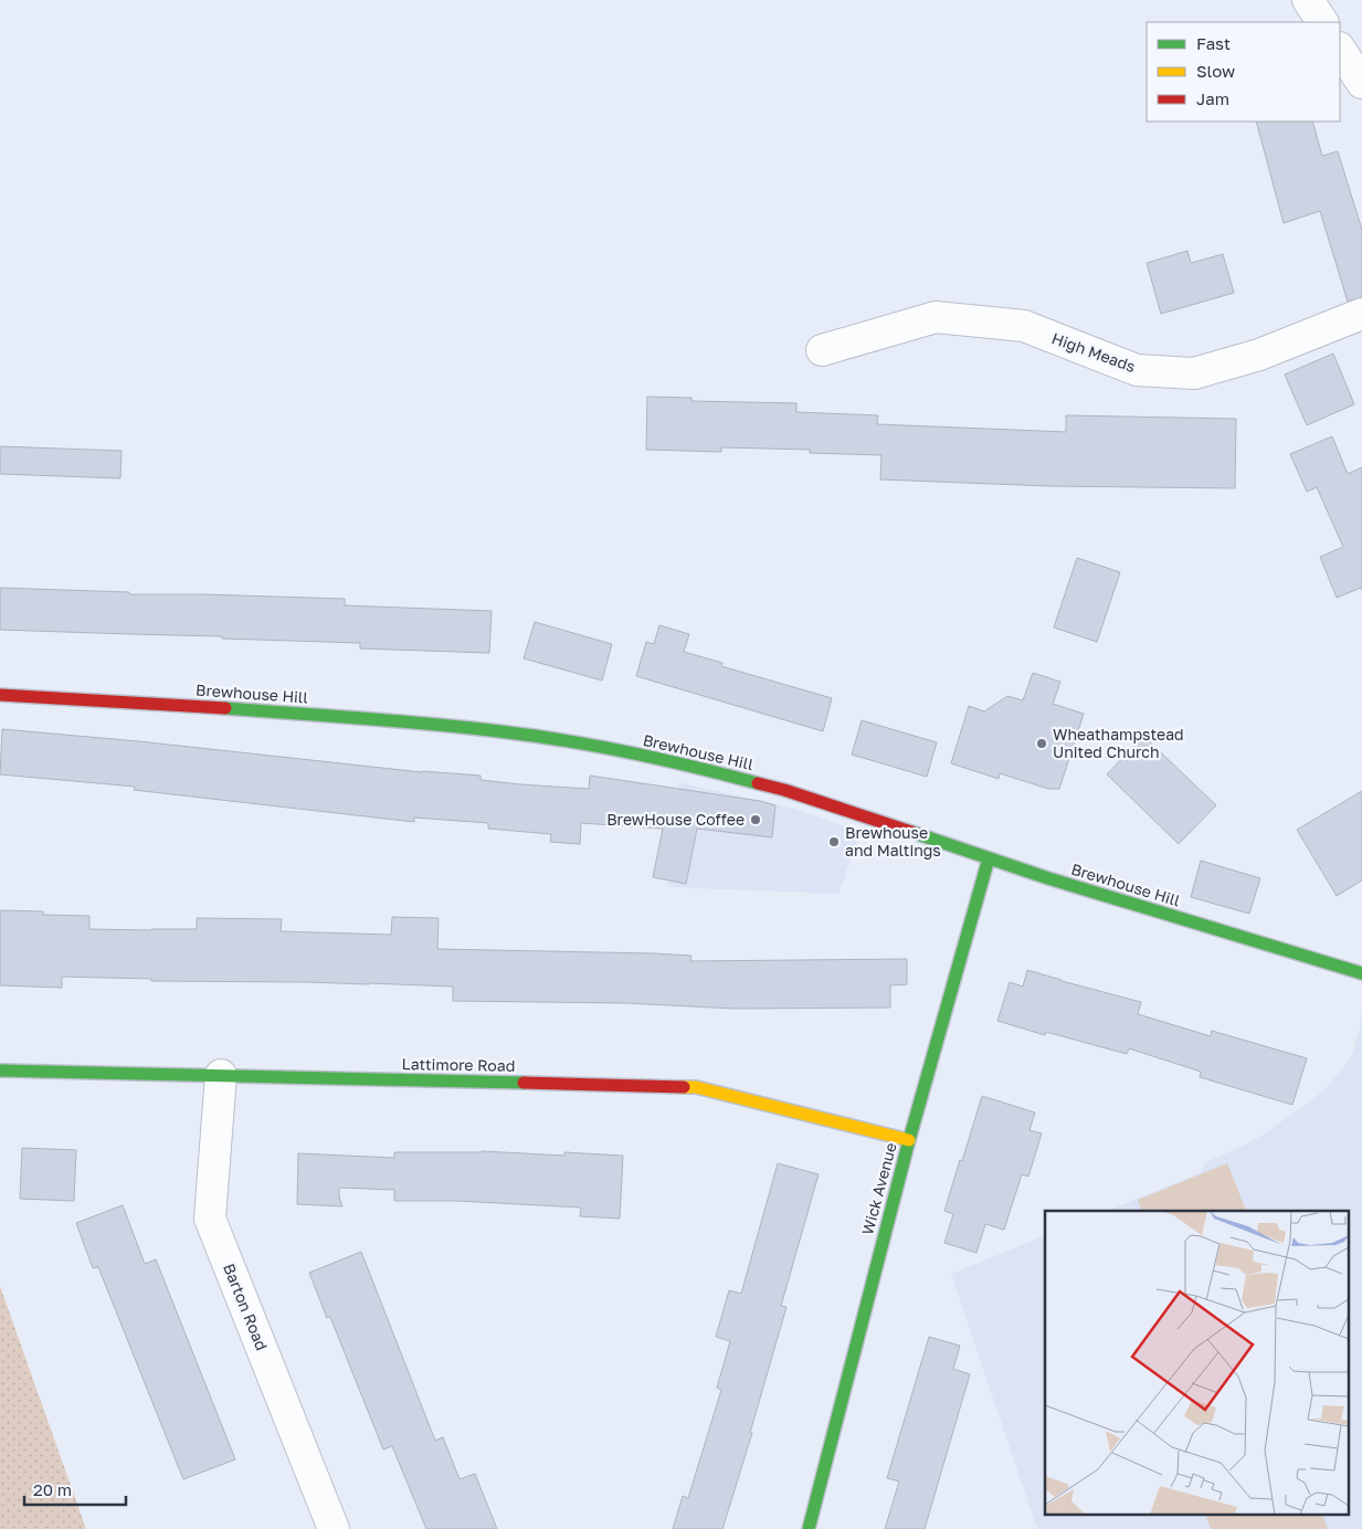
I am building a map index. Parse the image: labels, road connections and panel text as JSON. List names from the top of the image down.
{
  "streets": {
    "street": [
      "High Meads",
      "Brewhouse Hill",
      "Lattimore Road",
      "Wick Avenue",
      "Barton Road"
    ]
  },
  "crossings": [
    ["Brewhouse Hill", "Wick Avenue"],
    ["Lattimore Road", "Wick Avenue"],
    ["Lattimore Road", "Barton Road"]
  ],
  "places": ["Wheathampstead United Church", "BrewHouse Coffee", "Brewhouse and Maltings"],
  "legend": ["Fast", "Slow", "Jam"],
  "scale_bar": "20 m"
}
